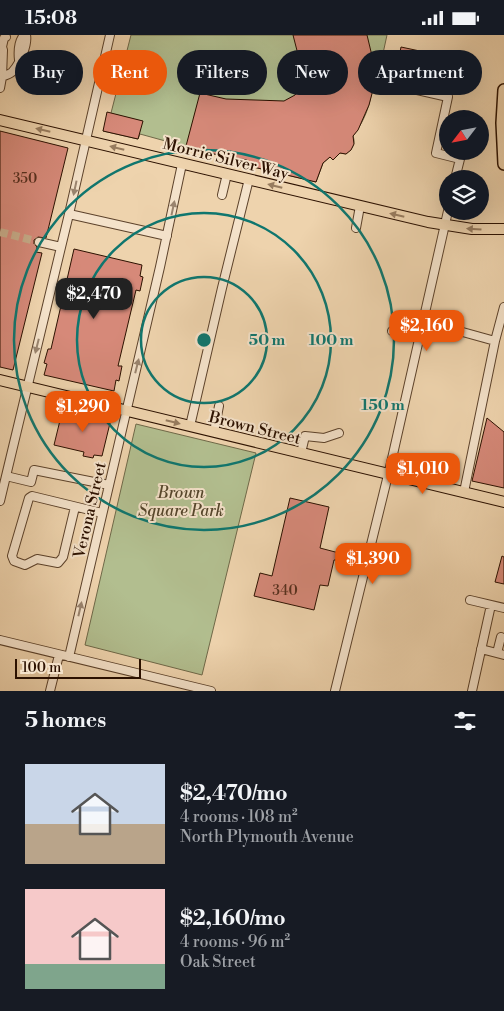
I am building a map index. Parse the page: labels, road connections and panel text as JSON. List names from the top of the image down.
{
  "streets": {
    "main road": ["Morrie Silver Way", "Brown Street"],
    "street": ["Verona Street"]
  },
  "crossings": [
    ["Morrie Silver Way", "Verona Street"],
    ["Brown Street", "Verona Street"]
  ],
  "one_way": ["Morrie Silver Way"],
  "parks": ["Brown Square Park"],
  "house_numbers": ["350", "340"],
  "scale_bar": "100 m",
  "north": "bottom left",
  "page": {
    "status": "15:08",
    "chip": [
      "Buy",
      "Rent",
      "Filters",
      "New",
      "Apartment"
    ],
    "price": [
      "$2,470",
      "$2,160",
      "$1,290",
      "$1,010",
      "$1,390"
    ],
    "scale": "100 m",
    "heading": "5 homes",
    "list": [
      {
        "name": "$2,470/mo",
        "note": "4 rooms · 108 m² · North Plymouth Avenue"
      },
      {
        "name": "$2,160/mo",
        "note": "4 rooms · 96 m² · Oak Street"
      }
    ]
  },
  "rings": ["50 m", "100 m", "150 m"]
}
